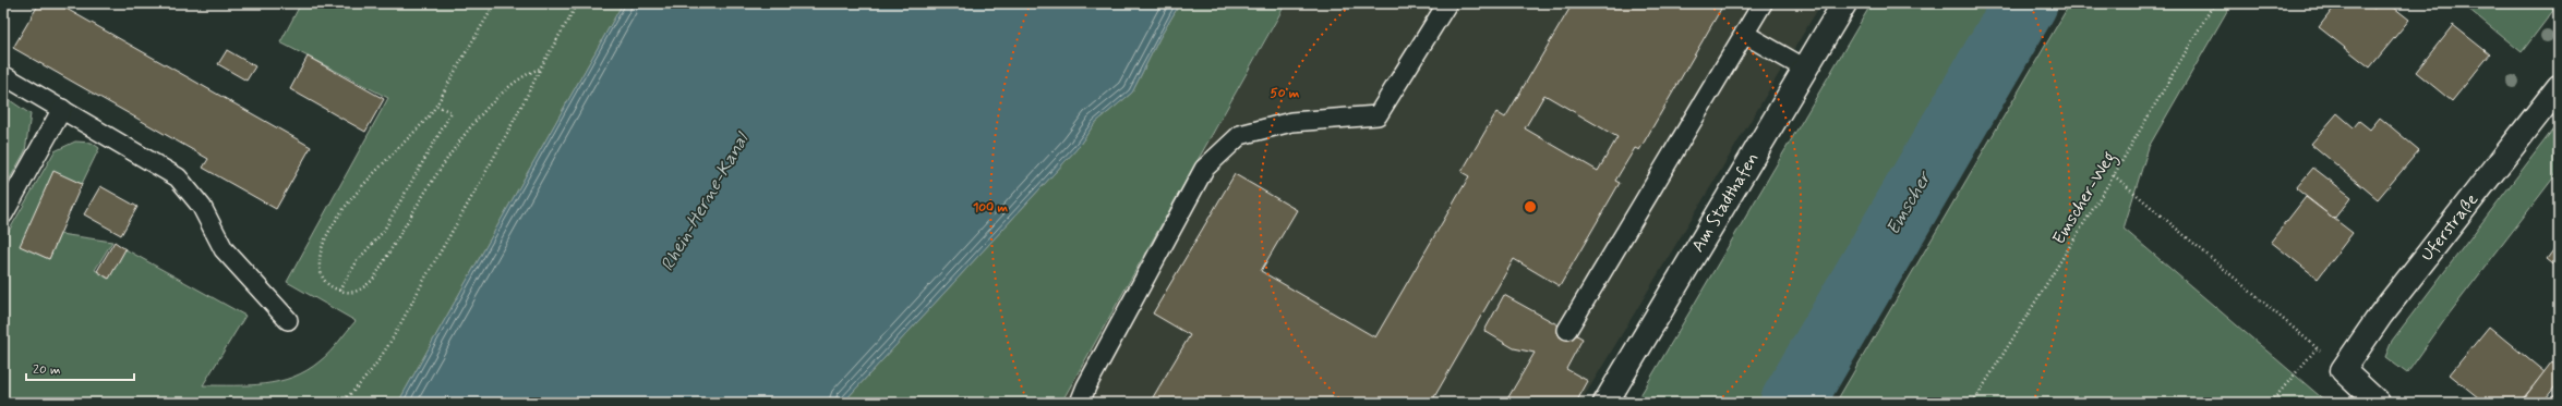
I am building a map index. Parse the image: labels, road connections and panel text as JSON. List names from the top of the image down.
{
  "streets": {
    "street": ["Am Stadthafen", "Uferstraße"],
    "path": ["Emscher-Weg"]
  },
  "water": ["Rhein-Herne-Kanal", "Emscher"],
  "scale_bar": "20 m",
  "rings": ["50 m", "100 m"]
}
